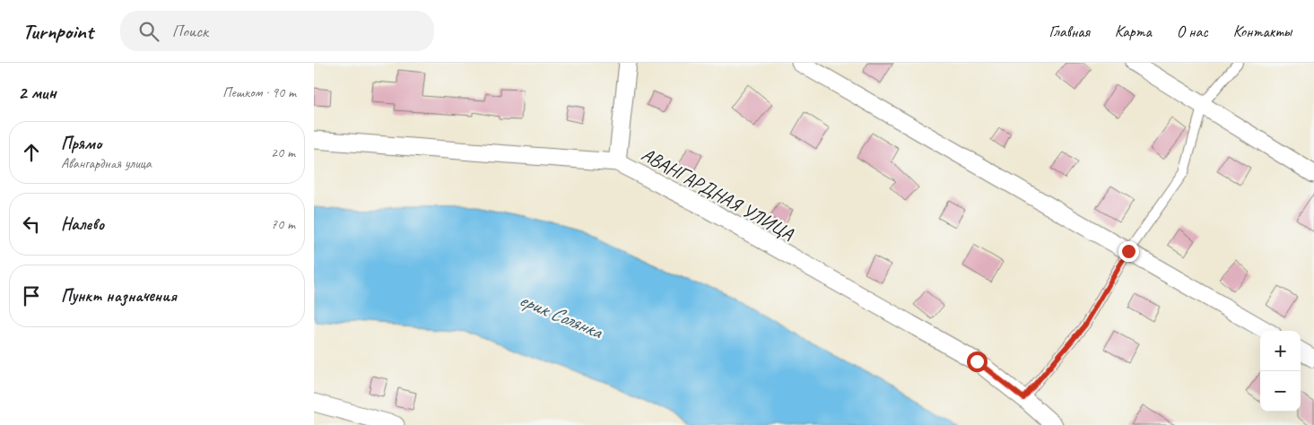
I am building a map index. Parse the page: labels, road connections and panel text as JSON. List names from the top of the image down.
{
  "streets": {
    "street": ["АВАНГАРДНАЯ УЛИЦА"]
  },
  "water": ["ерик Солянка"],
  "page": {
    "header": "Turnpoint",
    "search": "Поиск",
    "nav": [
      "Главная",
      "Карта",
      "О нас",
      "Контакты"
    ],
    "heading": ["2 мин", "Пешком · 90 m"],
    "list": [
      ["Прямо", "Авангардная улица", "20 m"],
      ["Налево", "70 m"],
      "Пункт назначения"
    ],
    "map_buttons": ["+", "−"]
  }
}
